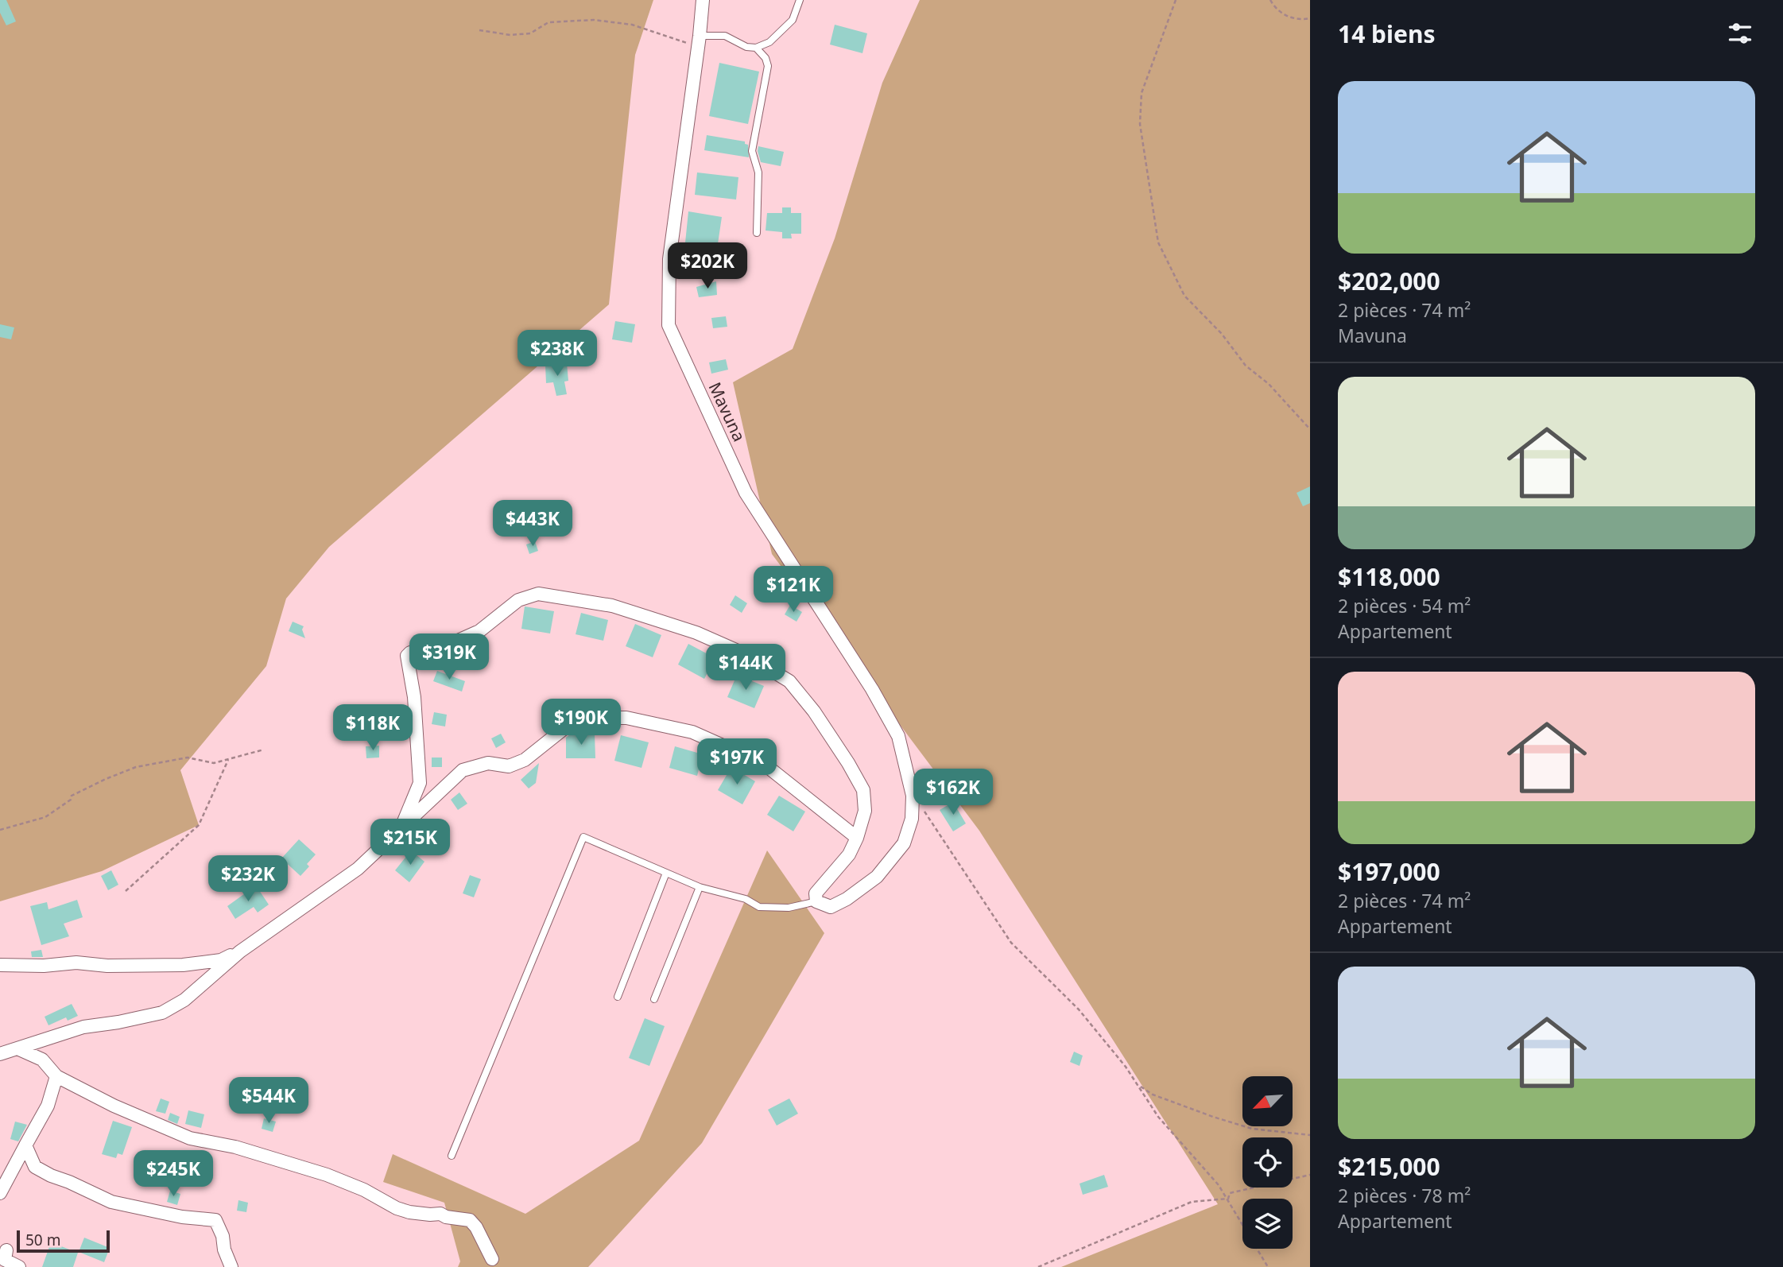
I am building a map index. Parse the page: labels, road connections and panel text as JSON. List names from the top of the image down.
{
  "streets": {
    "street": ["Mavuna"]
  },
  "scale_bar": "50 m",
  "north": "bottom left",
  "page": {
    "heading": "14 biens",
    "list": [
      {
        "name": "$202,000",
        "note": "2 pièces · 74 m² · Mavuna"
      },
      {
        "name": "$118,000",
        "note": "2 pièces · 54 m² · Appartement"
      },
      {
        "name": "$197,000",
        "note": "2 pièces · 74 m² · Appartement"
      },
      {
        "name": "$215,000",
        "note": "2 pièces · 78 m² · Appartement"
      }
    ],
    "price": [
      "$202K",
      "$238K",
      "$443K",
      "$121K",
      "$319K",
      "$144K",
      "$190K",
      "$118K",
      "$197K",
      "$162K",
      "$215K",
      "$232K",
      "$544K",
      "$245K"
    ],
    "scale": "50 m"
  }
}
